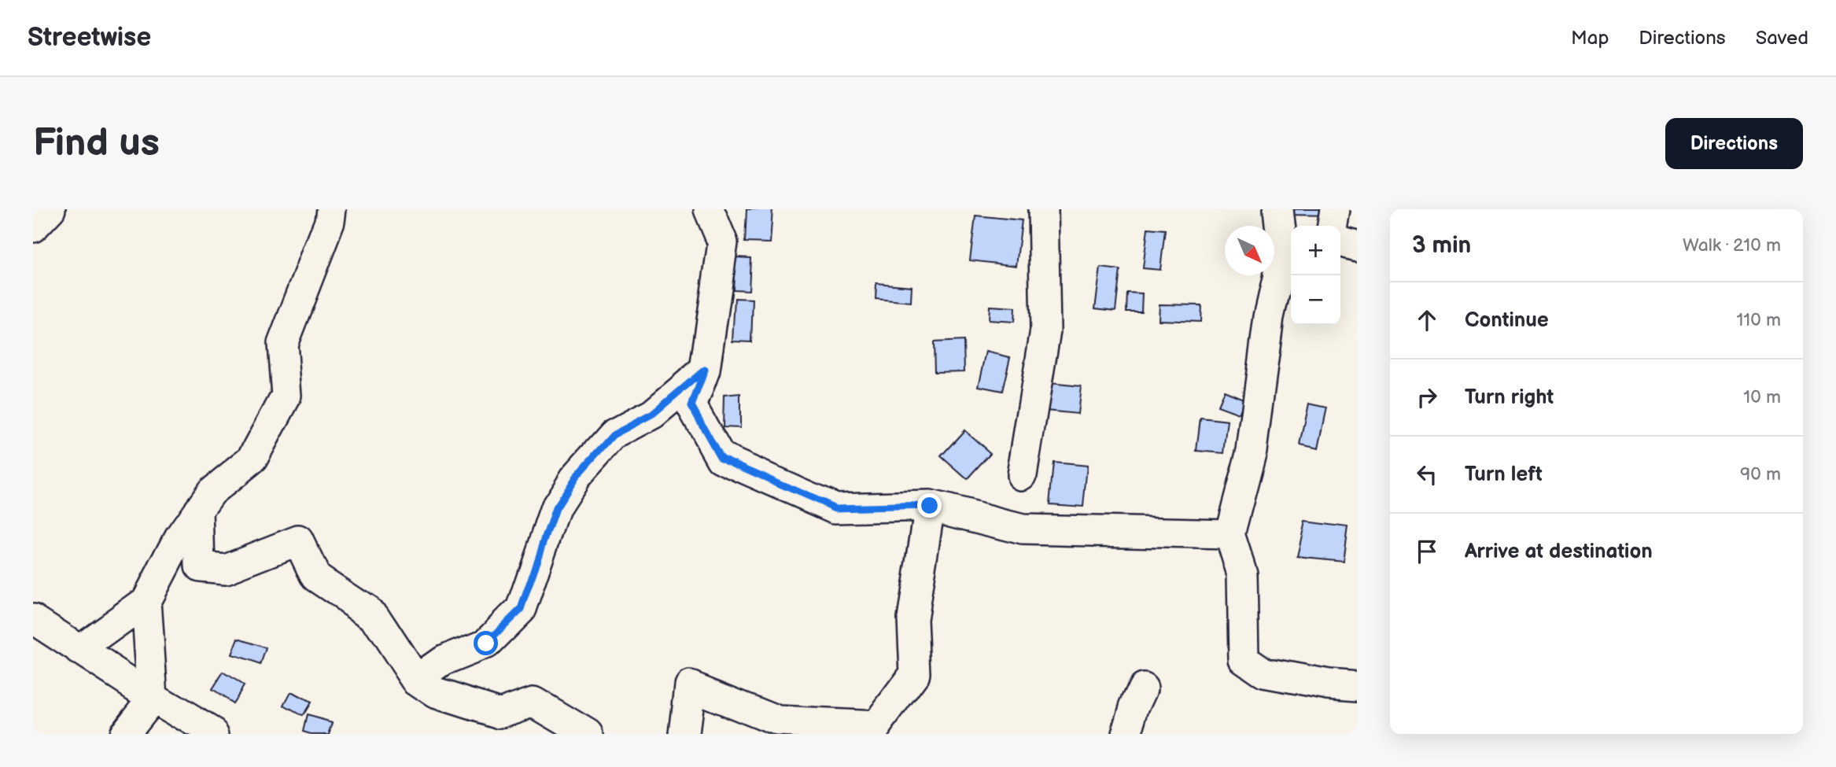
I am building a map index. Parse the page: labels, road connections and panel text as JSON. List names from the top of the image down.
{
  "north": "bottom right",
  "page": {
    "header": "Streetwise",
    "nav": ["Map", "Directions", "Saved"],
    "buttons": "Directions",
    "title": "Find us",
    "heading": ["3 min", "Walk · 210 m"],
    "map_buttons": ["+", "−"],
    "list": [
      ["Continue", "110 m"],
      ["Turn right", "10 m"],
      ["Turn left", "90 m"],
      "Arrive at destination"
    ]
  }
}
